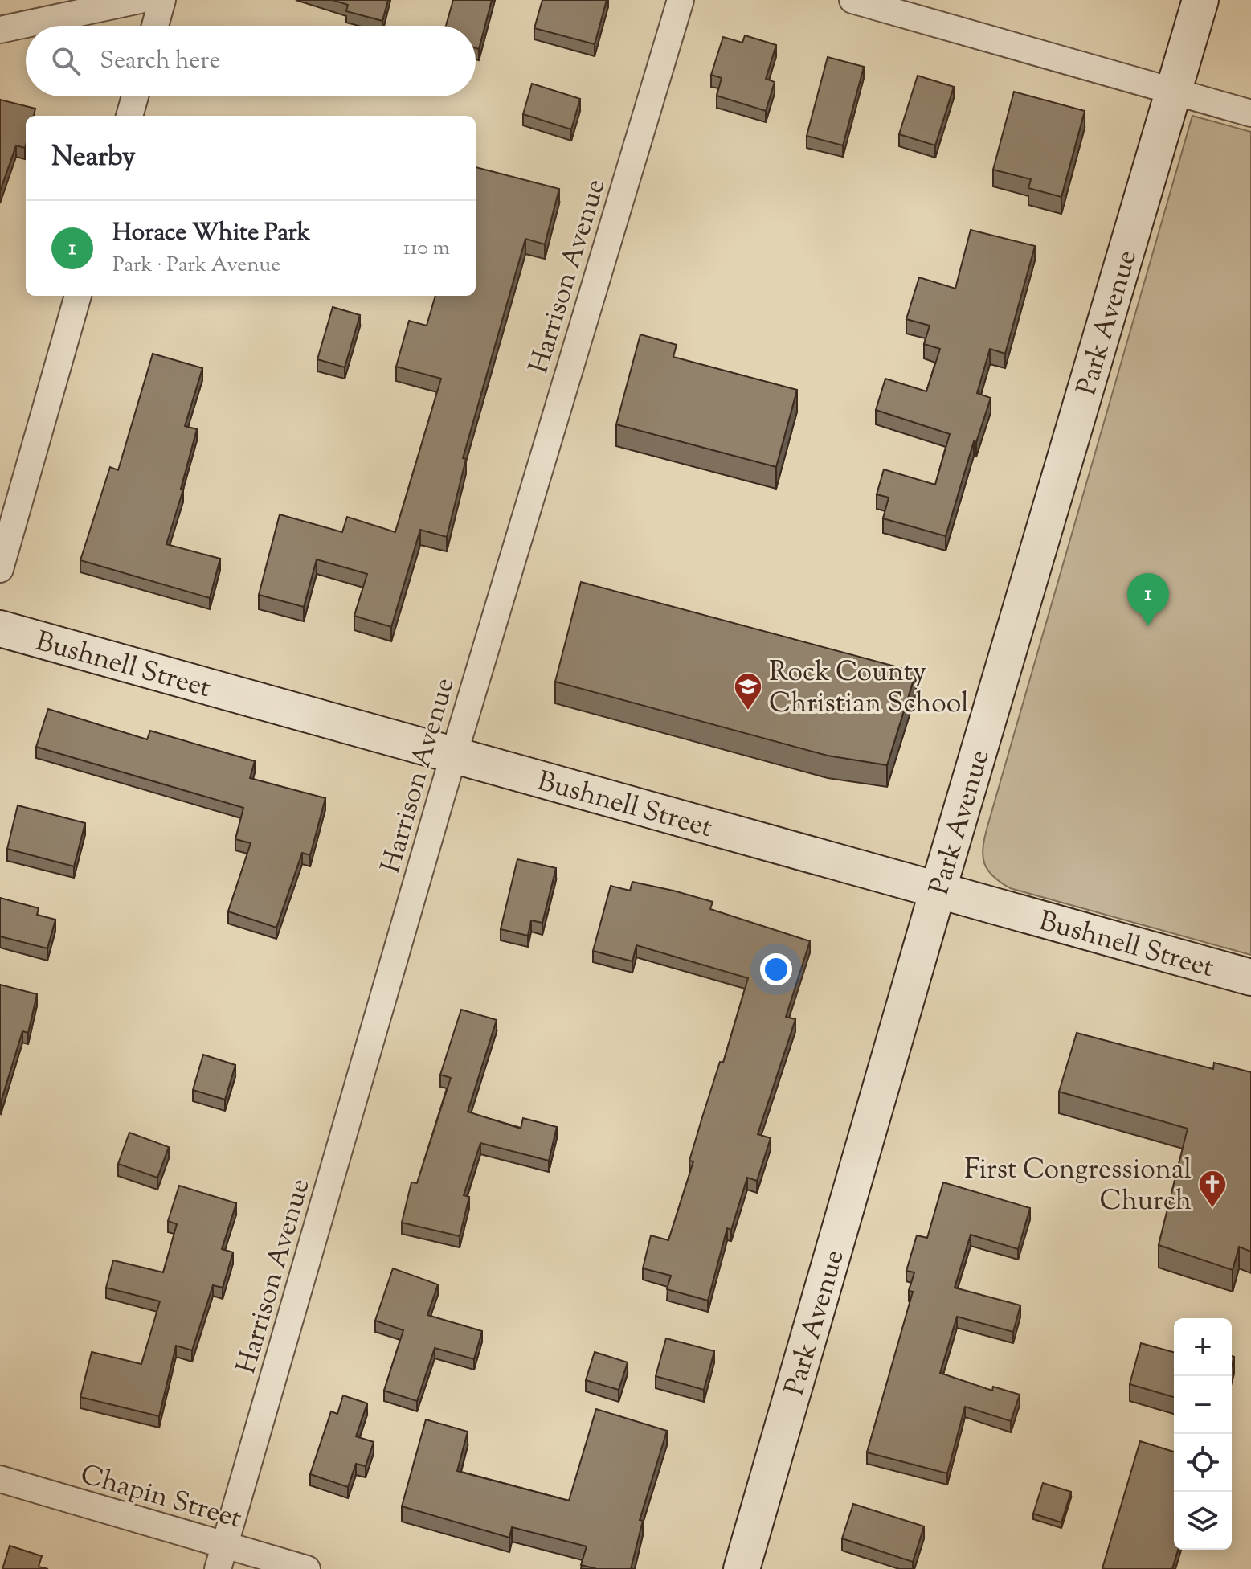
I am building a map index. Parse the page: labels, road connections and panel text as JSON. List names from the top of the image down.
{
  "streets": {
    "street": [
      "Harrison Avenue",
      "Park Avenue",
      "Bushnell Street",
      "Chapin Street"
    ]
  },
  "crossings": [
    ["Harrison Avenue", "Bushnell Street"],
    ["Harrison Avenue", "Chapin Street"],
    ["Park Avenue", "Bushnell Street"]
  ],
  "places": {
    "school or university": ["Rock County Christian School"],
    "church": ["First Congressional Church"]
  },
  "page": {
    "search": "Search here",
    "heading": "Nearby",
    "list": [
      {
        "mark": "1",
        "name": "Horace White Park",
        "note": "Park · Park Avenue",
        "value": "110 m"
      }
    ],
    "pins": "1",
    "map_buttons": ["+", "−"]
  }
}
